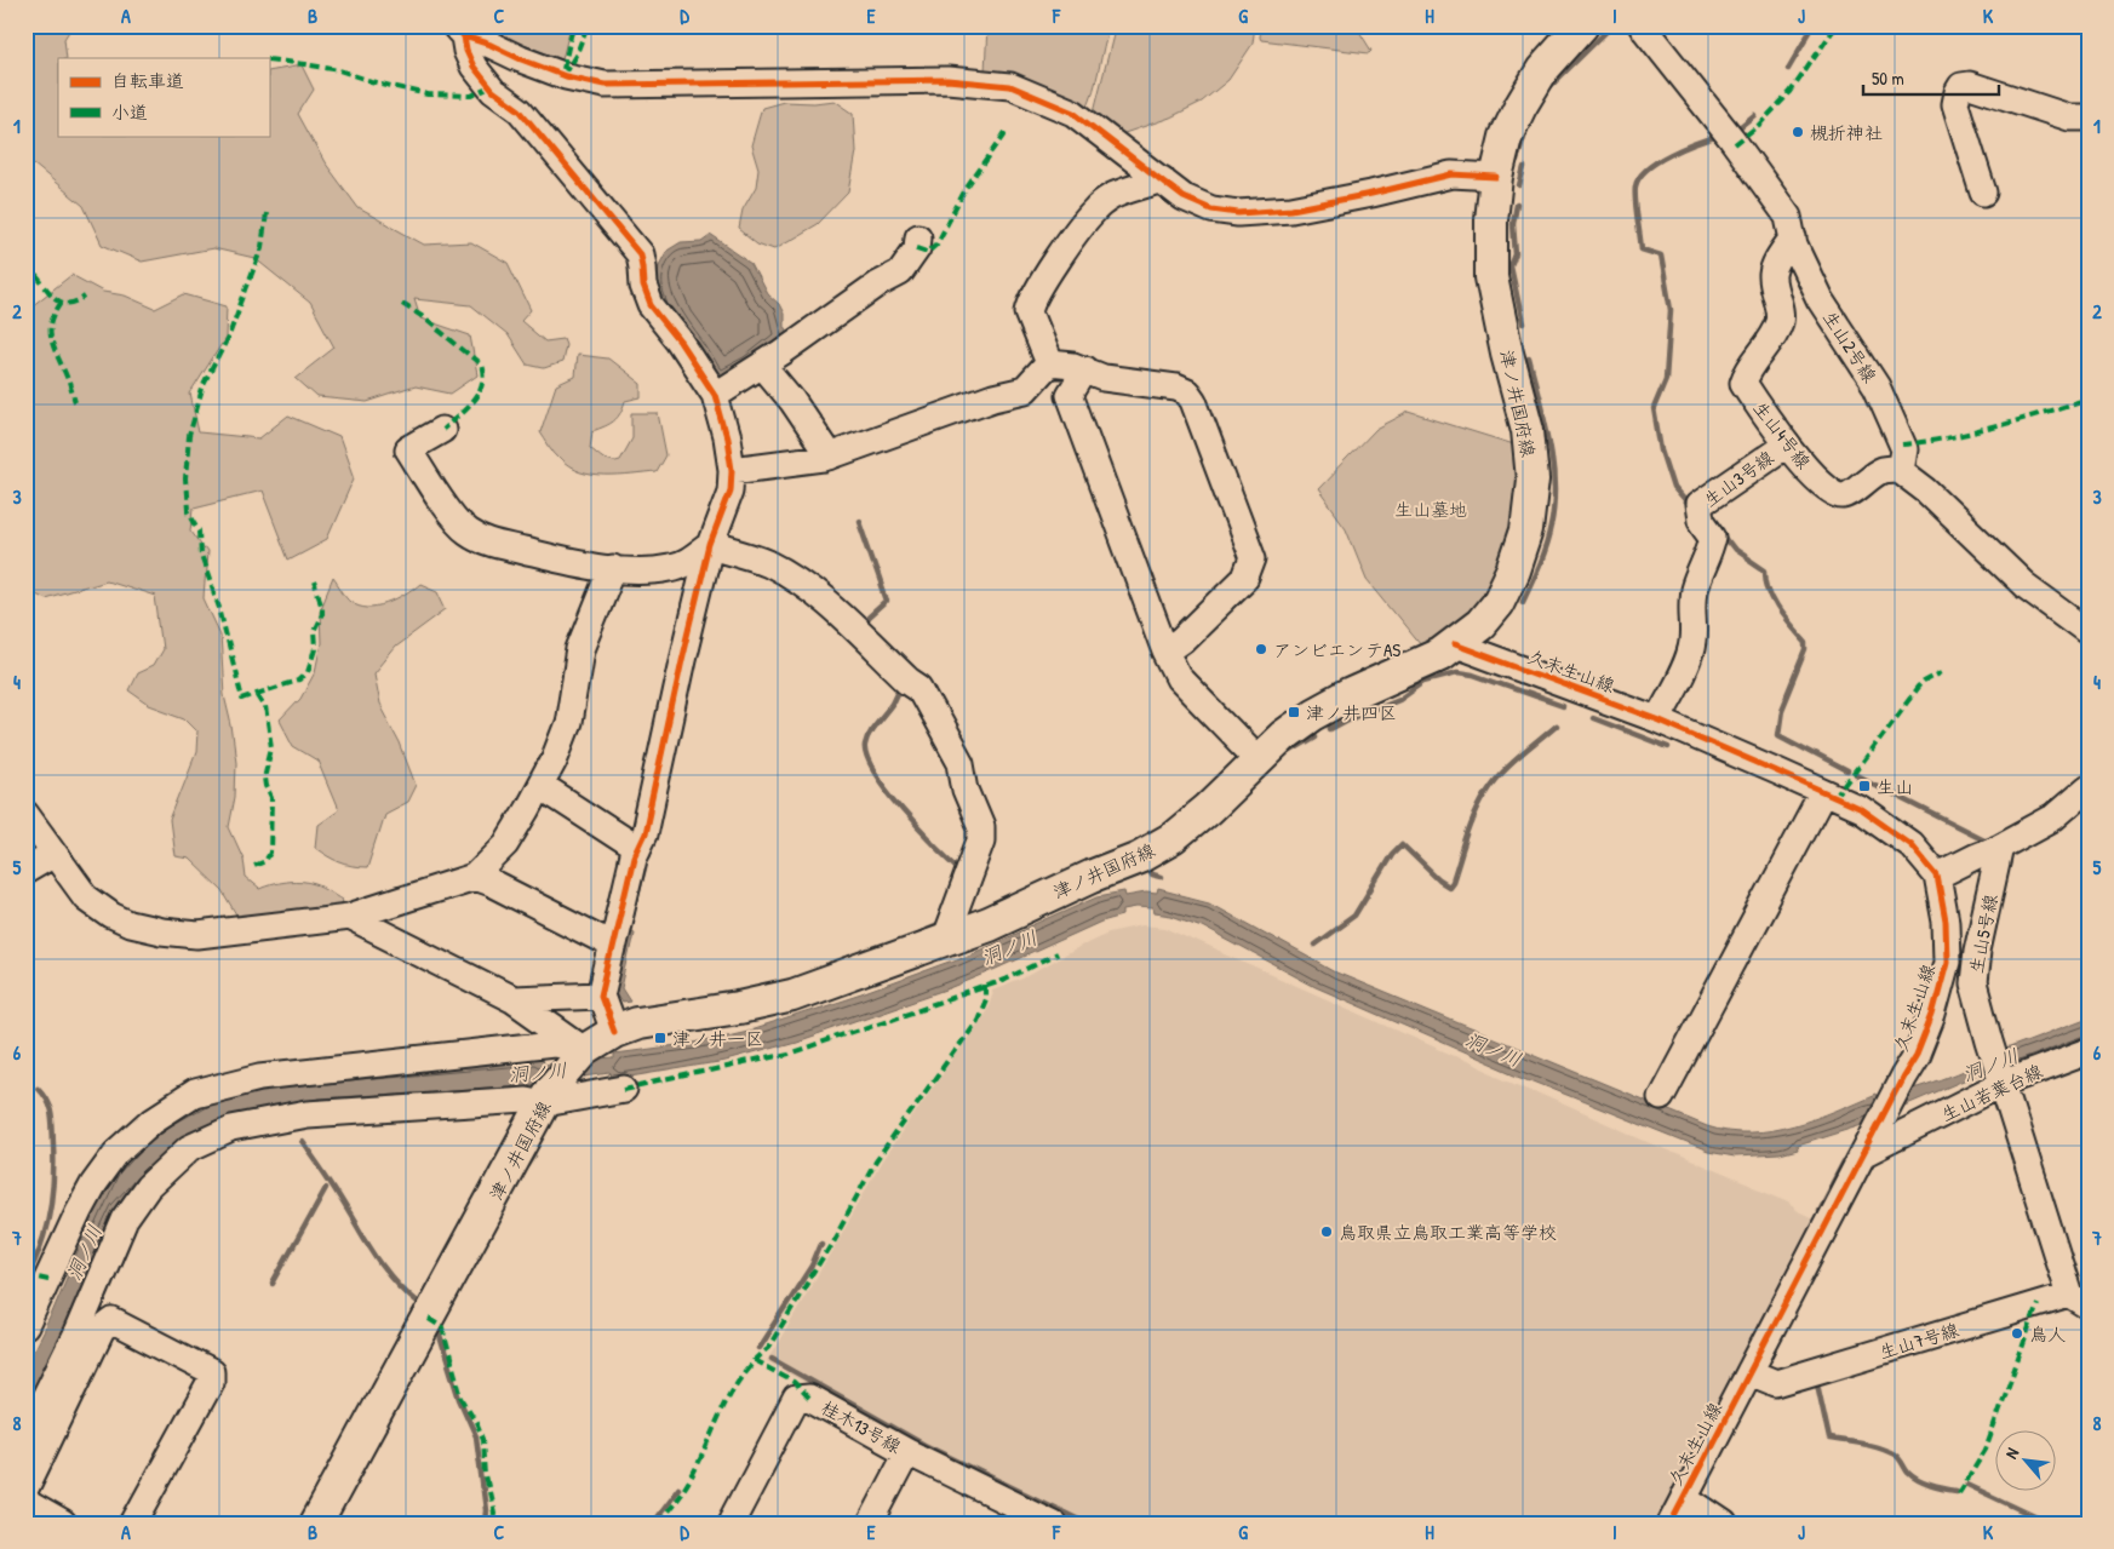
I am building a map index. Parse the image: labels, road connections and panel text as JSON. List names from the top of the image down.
{
  "streets": {
    "main road": ["津ノ井国府線"],
    "street": [
      "生山2号線",
      "生山4号線",
      "生山3号線",
      "久末生山線",
      "生山5号線",
      "生山若葉台線",
      "生山7号線",
      "桂木13号線"
    ]
  },
  "crossings": [
    ["生山2号線", "生山4号線"],
    ["津ノ井国府線", "久末生山線"],
    ["生山4号線", "生山3号線"],
    ["生山3号線", "久末生山線"],
    ["久末生山線", "生山若葉台線"],
    ["久末生山線", "生山7号線"],
    ["生山5号線", "生山若葉台線"],
    ["生山5号線", "生山7号線"]
  ],
  "water": ["洞ノ川"],
  "parks": ["生山墓地"],
  "places": {
    "other": [
      "槻折神社",
      "アンビエンテAS",
      "鳥取県立鳥取工業高等学校",
      "鳥人"
    ],
    "transit": ["津ノ井四区", "生山", "津ノ井一区"]
  },
  "legend": ["自転車道", "小道"],
  "scale_bar": "50 m",
  "north": "top left",
  "grid": {
    "columns": [
      "A",
      "B",
      "C",
      "D",
      "E",
      "F",
      "G",
      "H",
      "I",
      "J",
      "K"
    ],
    "rows": [
      "1",
      "2",
      "3",
      "4",
      "5",
      "6",
      "7",
      "8"
    ]
  }
}
